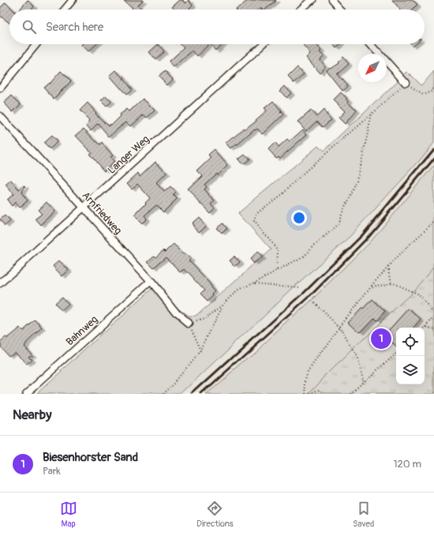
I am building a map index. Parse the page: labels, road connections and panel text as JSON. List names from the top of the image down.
{
  "streets": {
    "street": ["Langer Weg", "Arnfriedweg", "Bahnweg"]
  },
  "crossings": [
    ["Langer Weg", "Arnfriedweg"],
    ["Arnfriedweg", "Bahnweg"]
  ],
  "north": "bottom left",
  "page": {
    "search": "Search here",
    "pins": "1",
    "heading": "Nearby",
    "list": [
      {
        "mark": "1",
        "name": "Biesenhorster Sand",
        "note": "Park",
        "value": "120 m"
      }
    ],
    "nav": ["Map", "Directions", "Saved"]
  }
}
